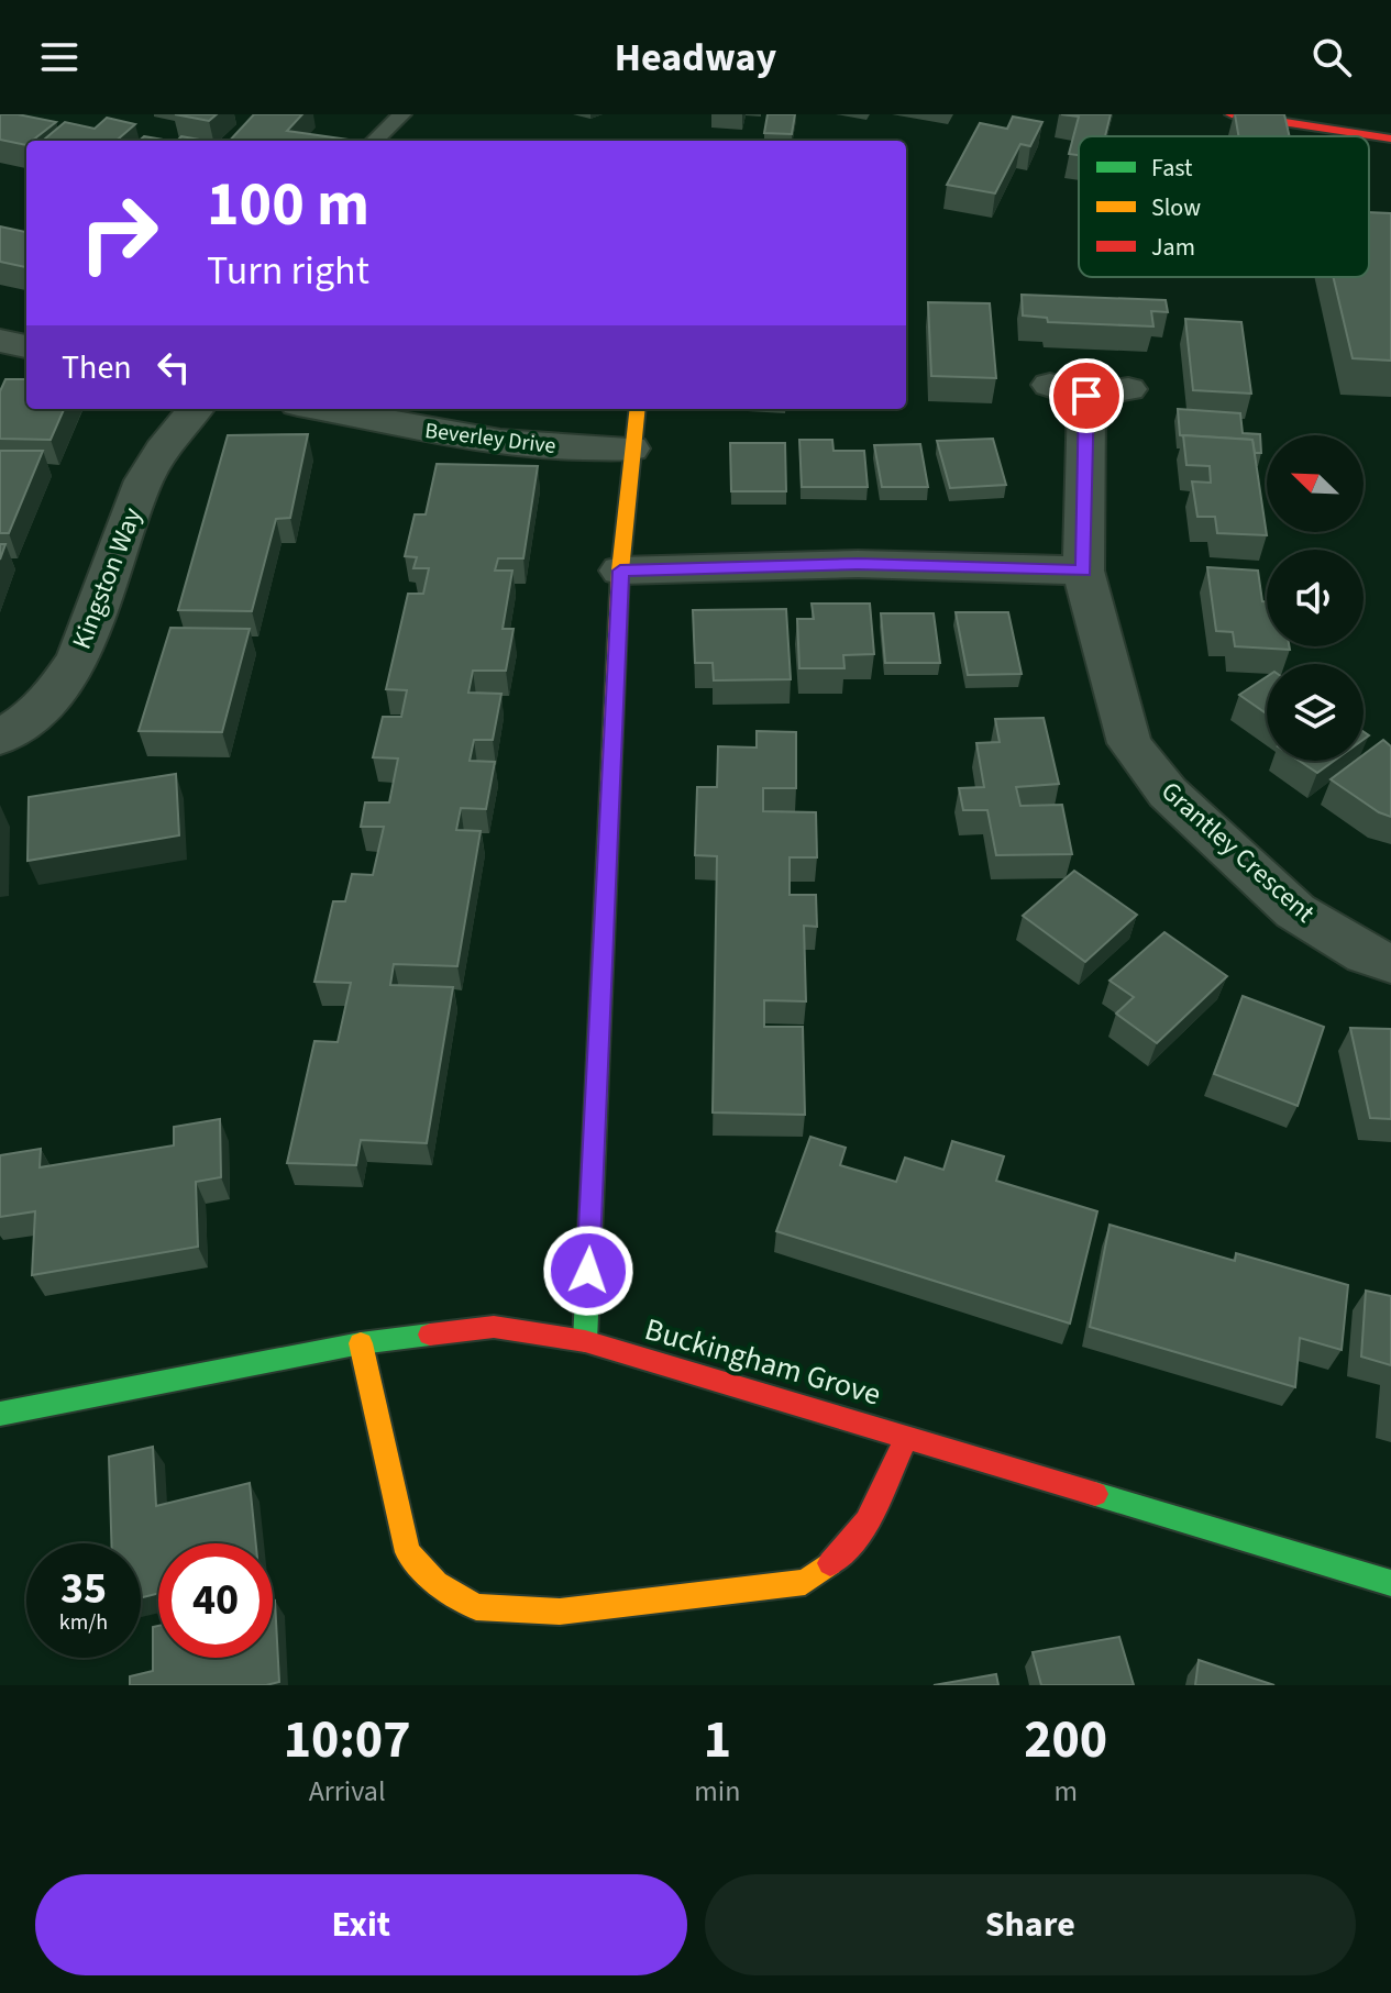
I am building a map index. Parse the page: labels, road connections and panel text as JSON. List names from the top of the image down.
{
  "streets": {
    "main road": ["Buckingham Grove"],
    "street": ["Beverley Drive", "Kingston Way", "Grantley Crescent"]
  },
  "legend": ["Fast", "Slow", "Jam"],
  "north": "top left",
  "page": {
    "header": "Headway",
    "turn": ["100 m", "Turn right"],
    "then": "Then",
    "speed": "35 km/h",
    "limit": "40",
    "eta": [
      "10:07",
      "Arrival",
      "1",
      "min",
      "200",
      "m"
    ],
    "buttons": ["Exit", "Share"]
  }
}
